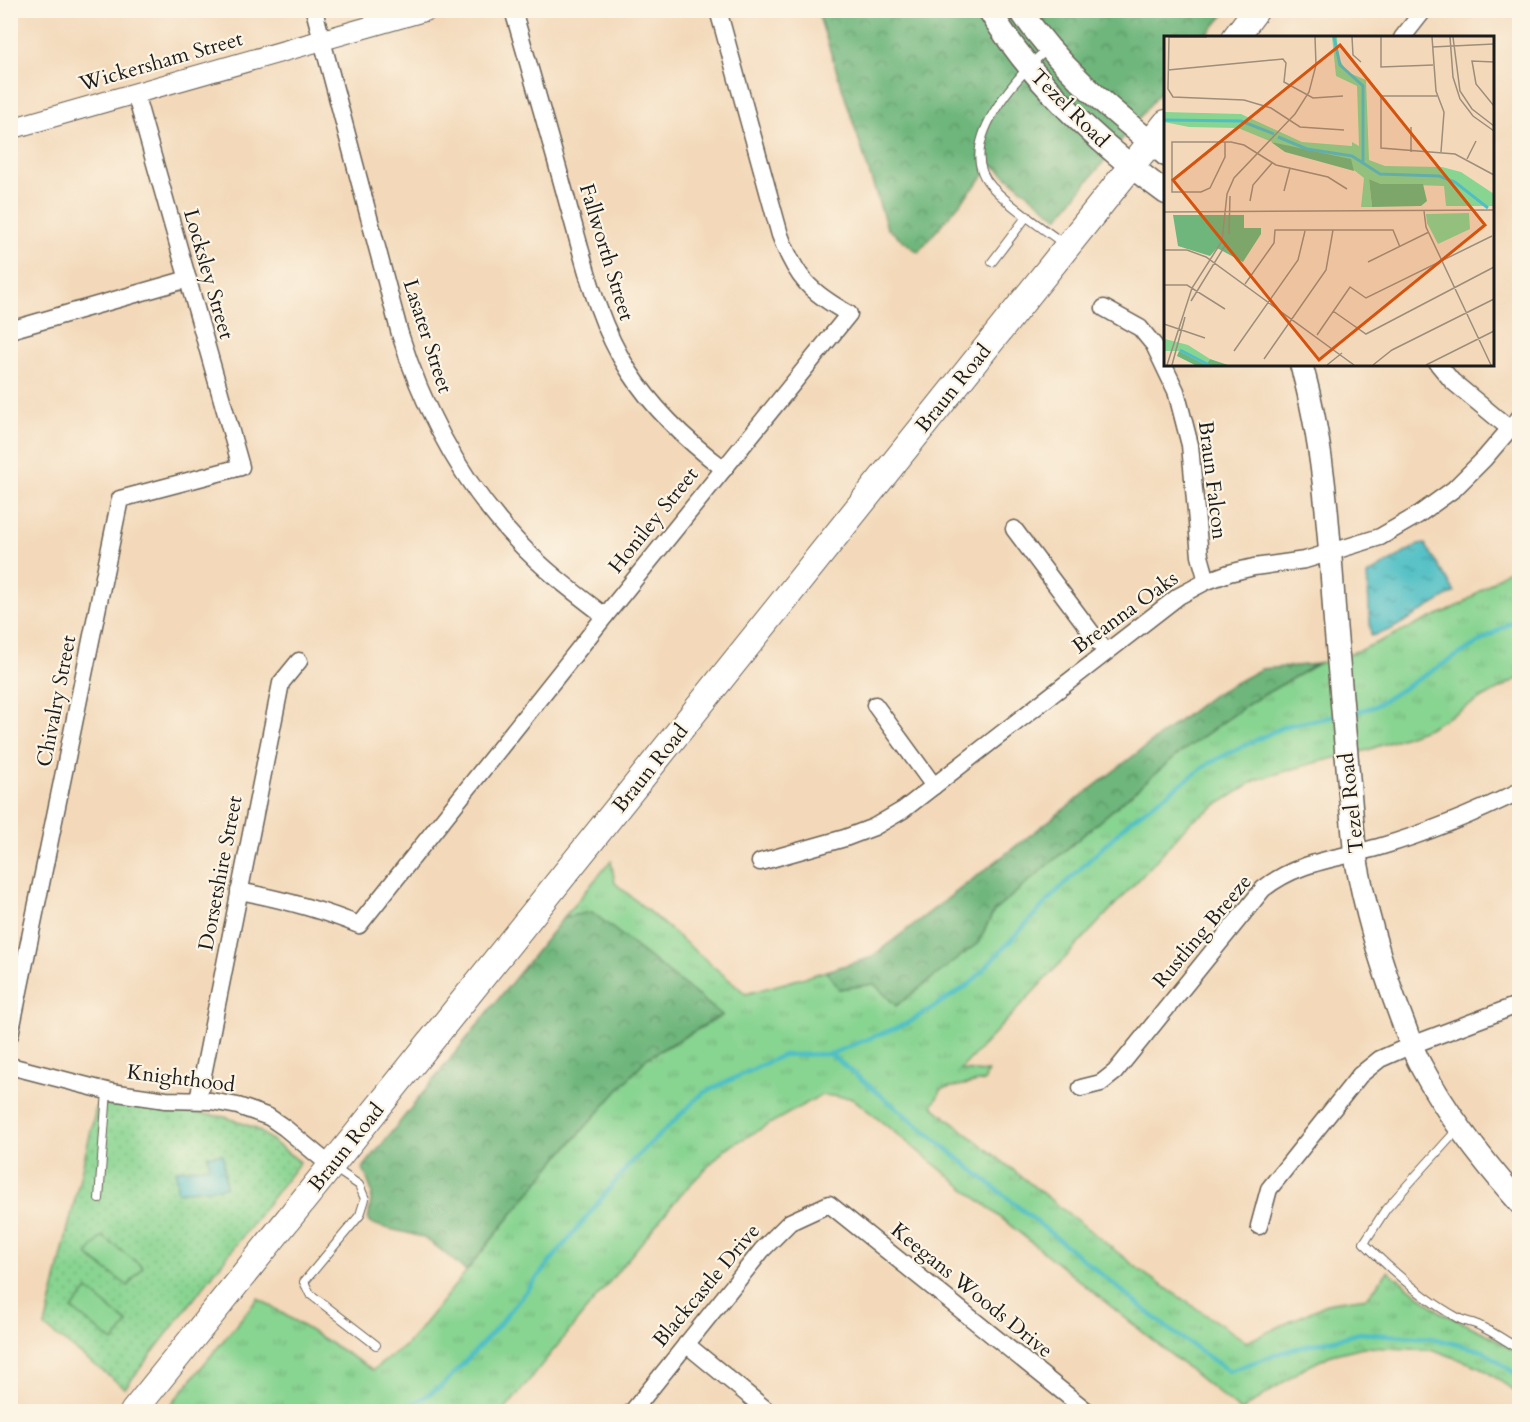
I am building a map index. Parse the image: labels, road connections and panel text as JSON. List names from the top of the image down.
{
  "streets": {
    "main road": ["Tezel Road", "Braun Road"],
    "street": [
      "Wickersham Street",
      "Fallworth Street",
      "Locksley Street",
      "Lasater Street",
      "Braun Falcon",
      "Honiley Street",
      "Breanna Oaks",
      "Chivalry Street",
      "Dorsetshire Street",
      "Rustling Breeze",
      "Knighthood",
      "Blackcastle Drive",
      "Keegans Woods Drive"
    ]
  },
  "crossings": [
    ["Wickersham Street", "Locksley Street"],
    ["Wickersham Street", "Lasater Street"],
    ["Tezel Road", "Braun Road"],
    ["Tezel Road", "Breanna Oaks"],
    ["Tezel Road", "Rustling Breeze"],
    ["Fallworth Street", "Honiley Street"],
    ["Locksley Street", "Chivalry Street"],
    ["Lasater Street", "Honiley Street"],
    ["Braun Road", "Knighthood"],
    ["Braun Falcon", "Breanna Oaks"],
    ["Honiley Street", "Dorsetshire Street"],
    ["Dorsetshire Street", "Knighthood"],
    ["Blackcastle Drive", "Keegans Woods Drive"]
  ]
}
